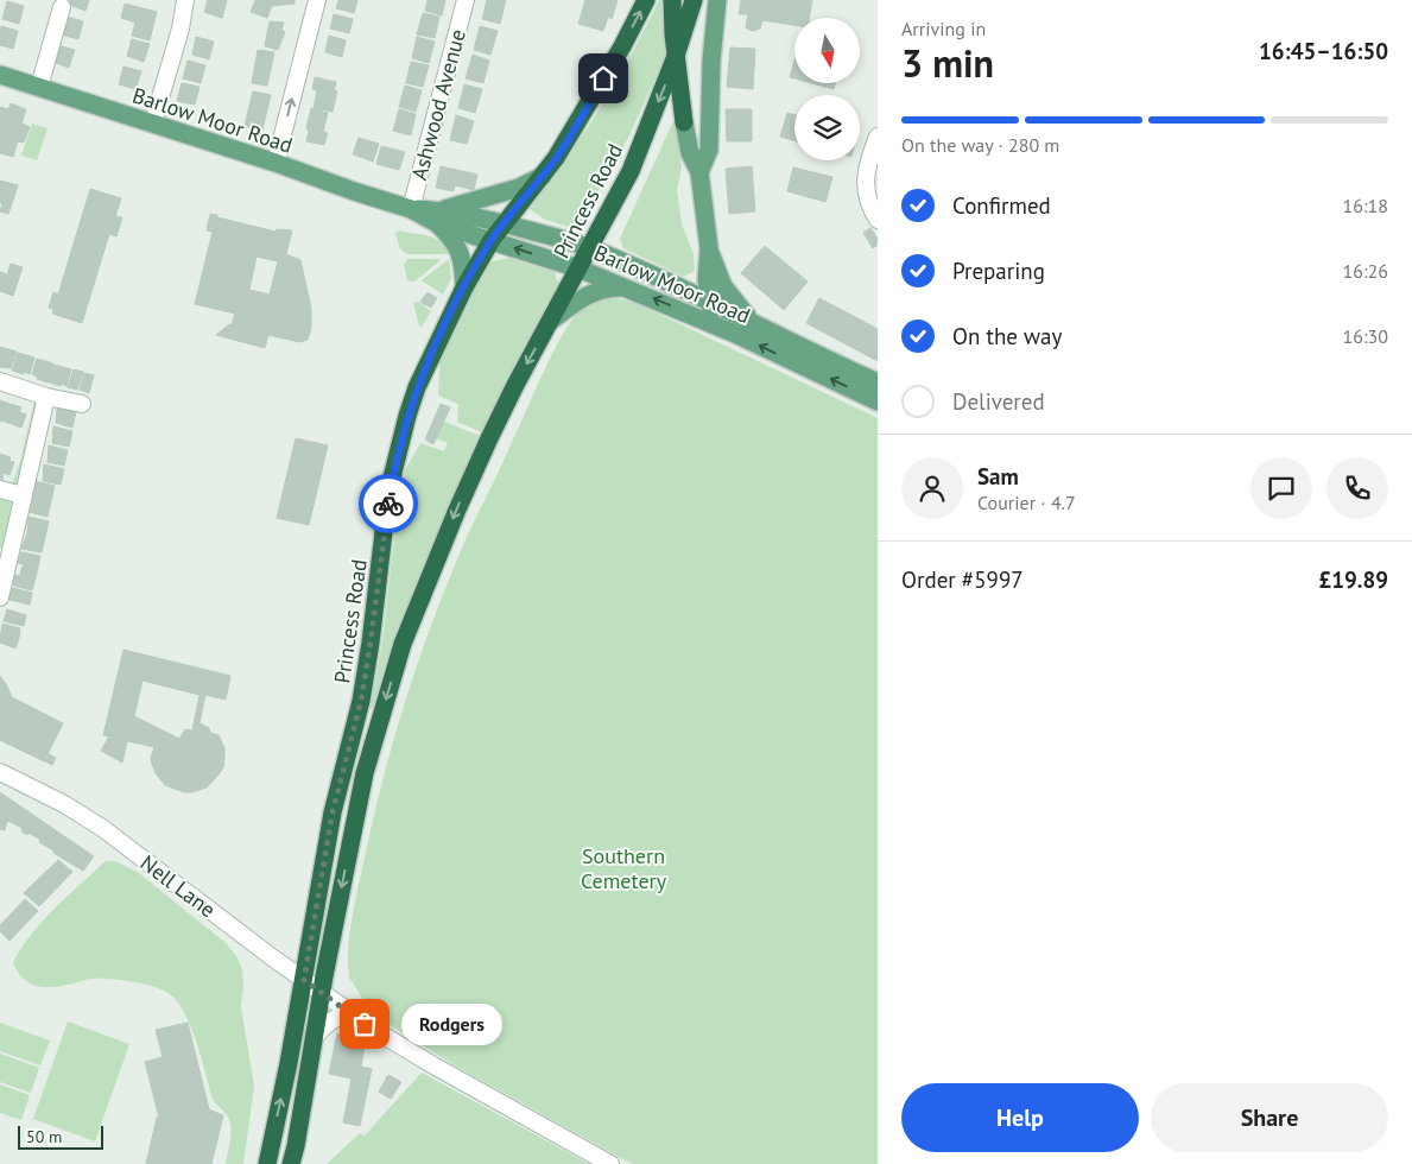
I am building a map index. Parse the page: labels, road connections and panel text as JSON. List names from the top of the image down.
{
  "streets": {
    "highway": ["Princess Road"],
    "main road": ["Barlow Moor Road"],
    "street": ["Ashwood Avenue", "Nell Lane"]
  },
  "crossings": [
    ["Ashwood Avenue", "Barlow Moor Road"],
    ["Barlow Moor Road", "Princess Road"],
    ["Princess Road", "Nell Lane"]
  ],
  "parks": ["Southern Cemetery"],
  "places": ["Rodgers"],
  "scale_bar": "50 m",
  "north": "bottom",
  "page": {
    "heading": ["3 min", "Arriving in", "16:45–16:50"],
    "panel": [
      "Sam",
      "Courier · 4.7",
      "Order #5997",
      "£19.89"
    ],
    "bar": "On the way · 280 m",
    "list": [
      ["Confirmed", "16:18"],
      ["Preparing", "16:26"],
      ["On the way", "16:30"],
      "Delivered"
    ],
    "bubble": "Rodgers",
    "buttons": ["Help", "Share"],
    "scale": "50 m"
  }
}
